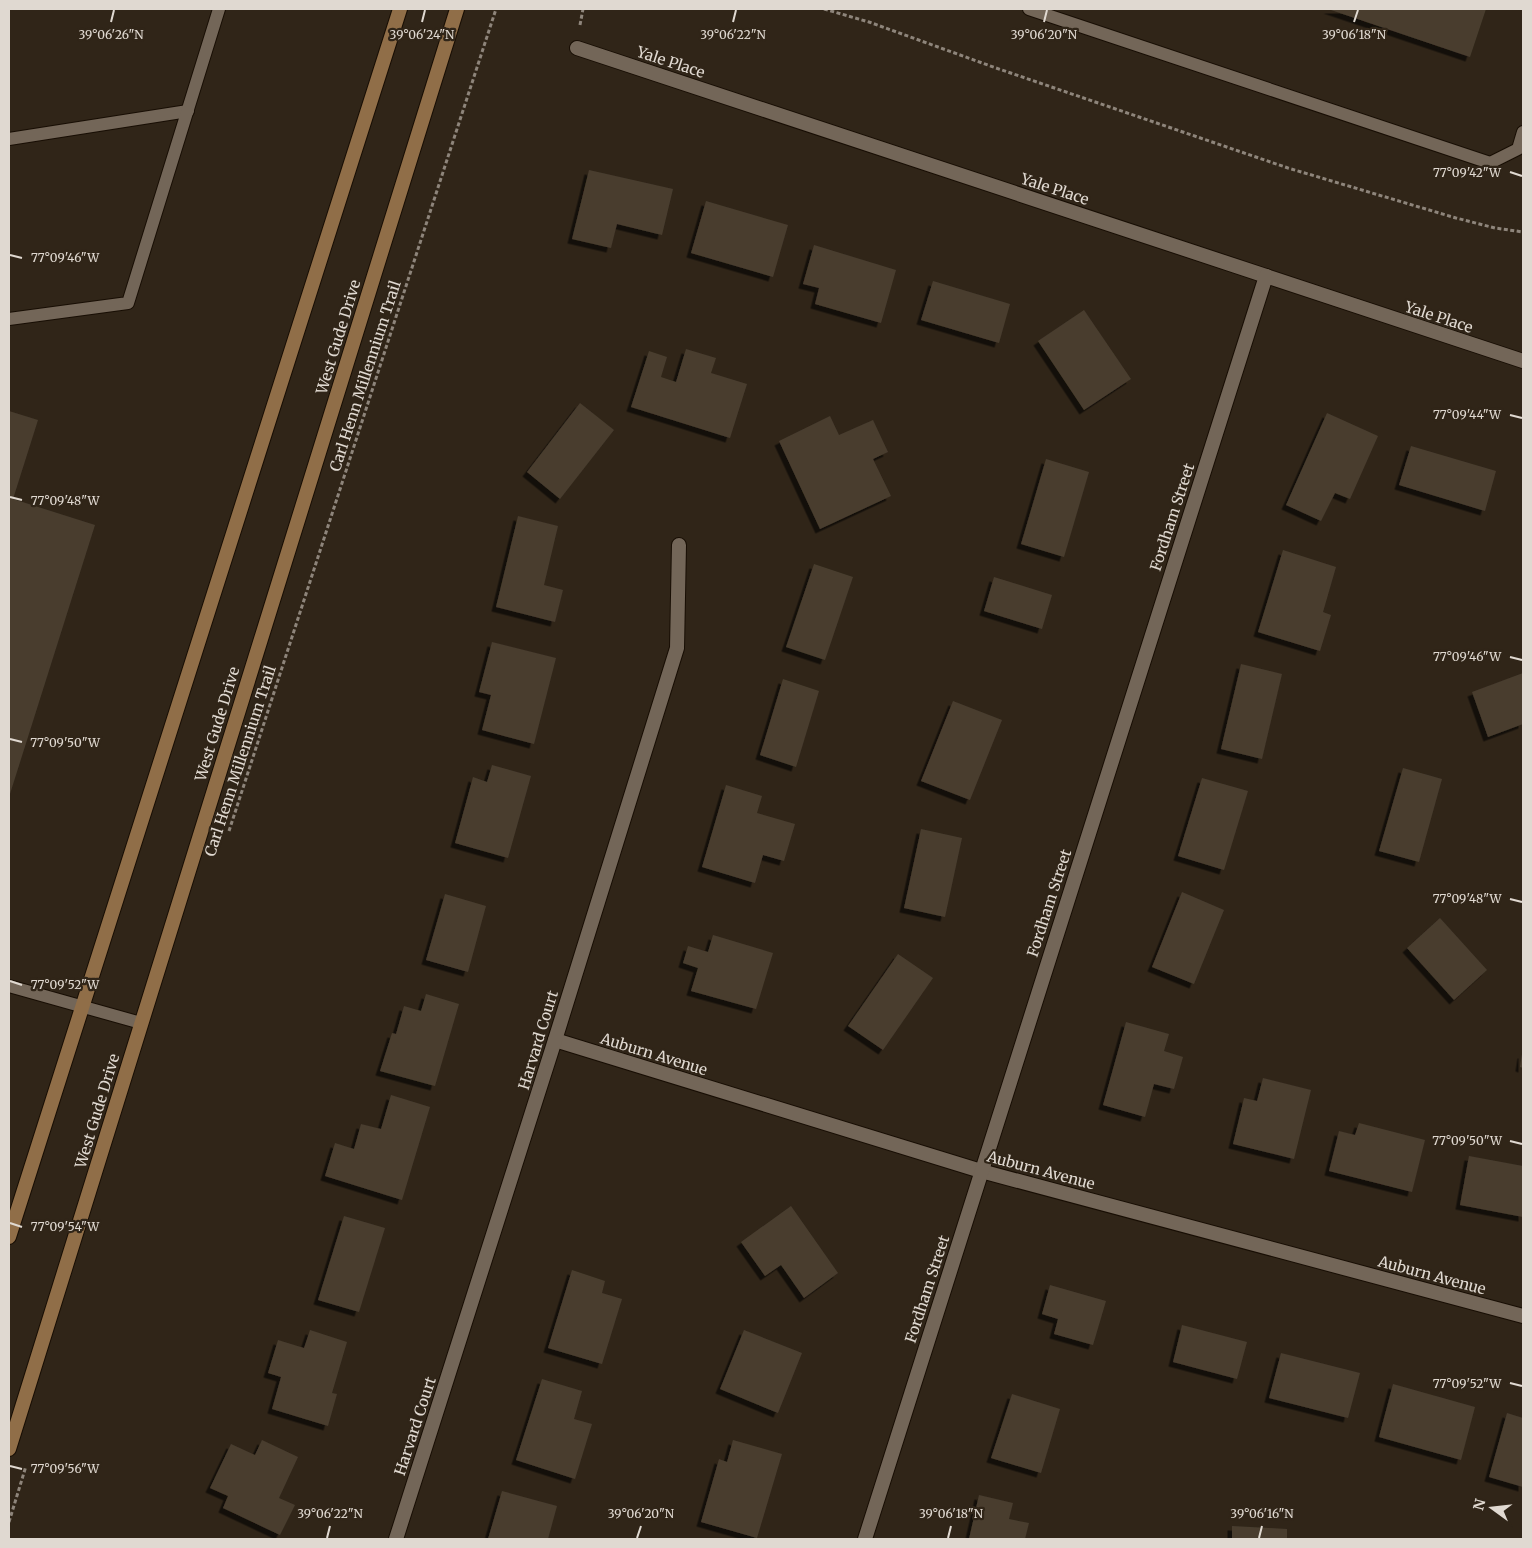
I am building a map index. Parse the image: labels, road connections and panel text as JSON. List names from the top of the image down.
{
  "streets": {
    "main road": ["West Gude Drive"],
    "street": [
      "Yale Place",
      "Fordham Street",
      "Harvard Court",
      "Auburn Avenue"
    ],
    "path": ["Carl Henn Millennium Trail"]
  },
  "crossings": [
    ["Yale Place", "Fordham Street"],
    ["Fordham Street", "Auburn Avenue"],
    ["Harvard Court", "Auburn Avenue"]
  ],
  "north": "left",
  "coordinates": [
    "39°06'24\"N",
    "39°06'22\"N",
    "39°06'20\"N",
    "39°06'18\"N",
    "39°06'26\"N",
    "77°09'42\"W",
    "77°09'46\"W",
    "77°09'44\"W",
    "77°09'48\"W",
    "77°09'50\"W",
    "77°09'52\"W",
    "77°09'54\"W",
    "77°09'56\"W",
    "39°06'16\"N"
  ]
}
